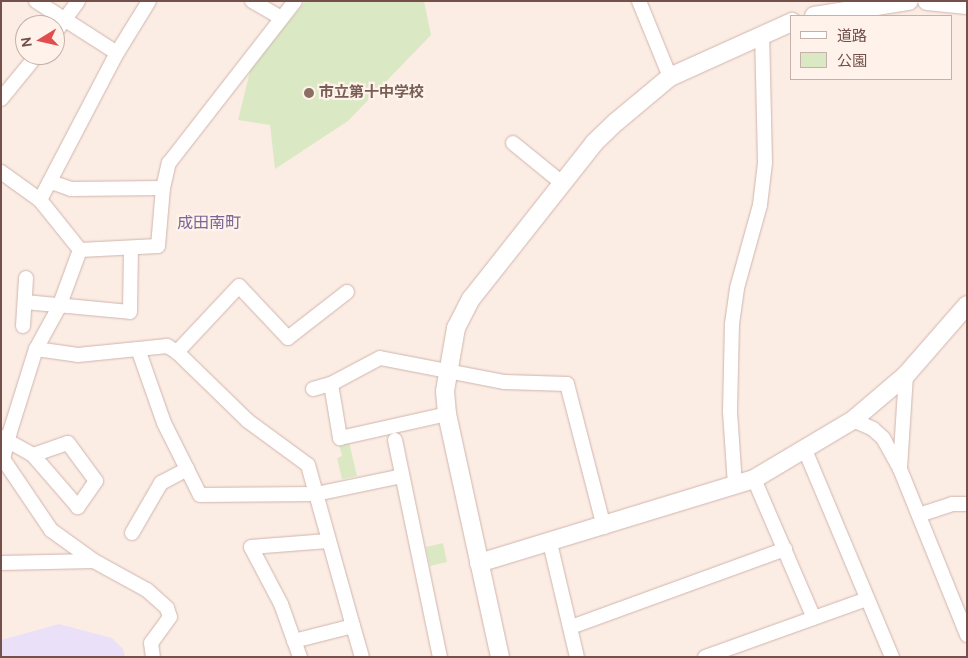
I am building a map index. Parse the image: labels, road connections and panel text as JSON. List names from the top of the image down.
{
  "districts": ["成田南町"],
  "places": ["市立第十中学校"],
  "legend": ["道路", "公園"],
  "north": "left"
}
